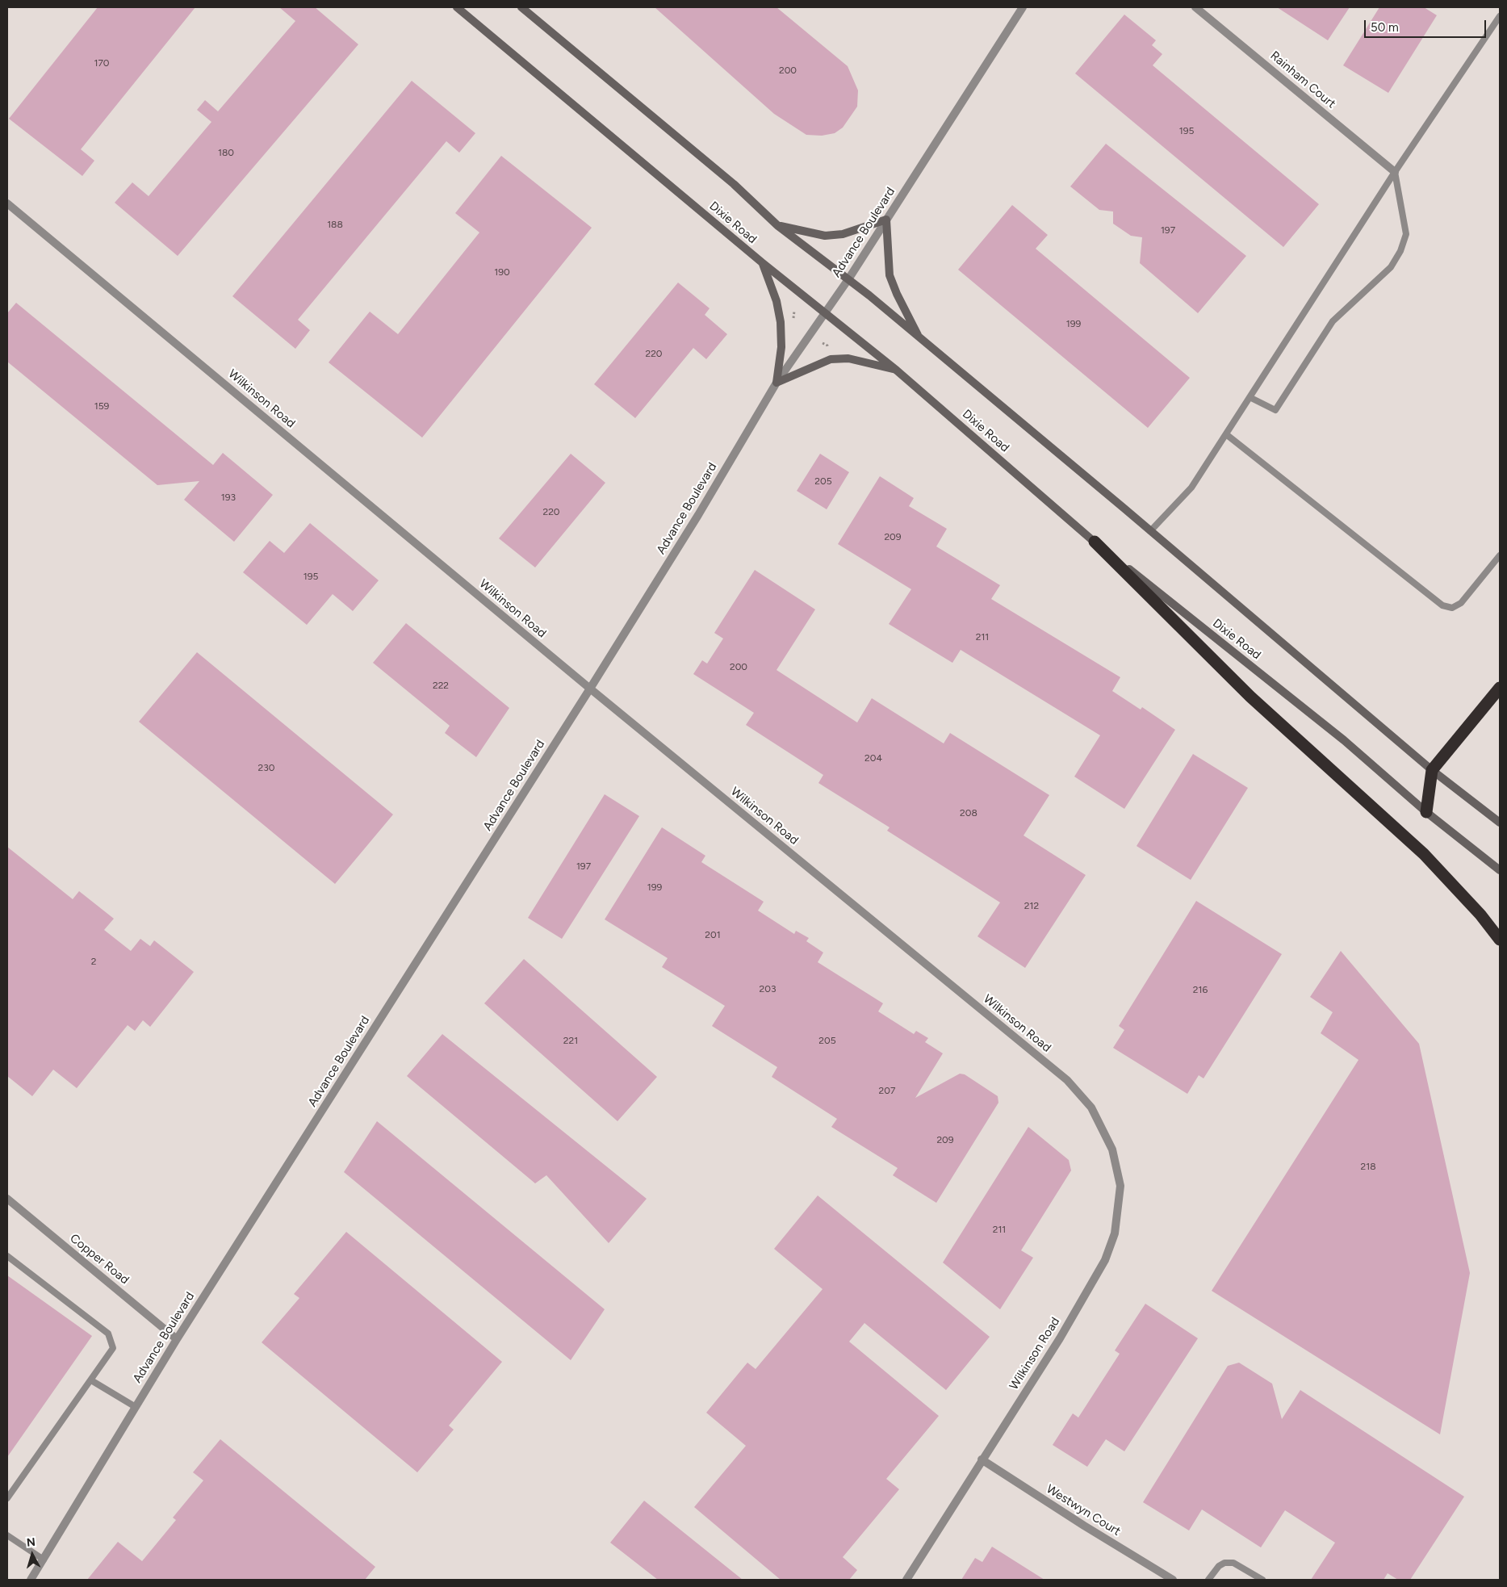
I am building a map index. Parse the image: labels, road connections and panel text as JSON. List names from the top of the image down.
{
  "streets": {
    "main road": ["Dixie Road"],
    "street": [
      "Rainham Court",
      "Advance Boulevard",
      "Wilkinson Road",
      "Copper Road",
      "Westwyn Court"
    ]
  },
  "crossings": [
    ["Dixie Road", "Advance Boulevard"],
    ["Advance Boulevard", "Wilkinson Road"],
    ["Advance Boulevard", "Copper Road"],
    ["Wilkinson Road", "Westwyn Court"]
  ],
  "house_numbers": [
    "170",
    "200",
    "195",
    "180",
    "188",
    "197",
    "190",
    "199",
    "220",
    "159",
    "205",
    "193",
    "220",
    "209",
    "195",
    "211",
    "200",
    "222",
    "204",
    "230",
    "208",
    "197",
    "199",
    "212",
    "201",
    "2",
    "203",
    "216",
    "221",
    "205",
    "207",
    "209",
    "218",
    "211"
  ],
  "scale_bar": "50 m",
  "north": "top"
}
